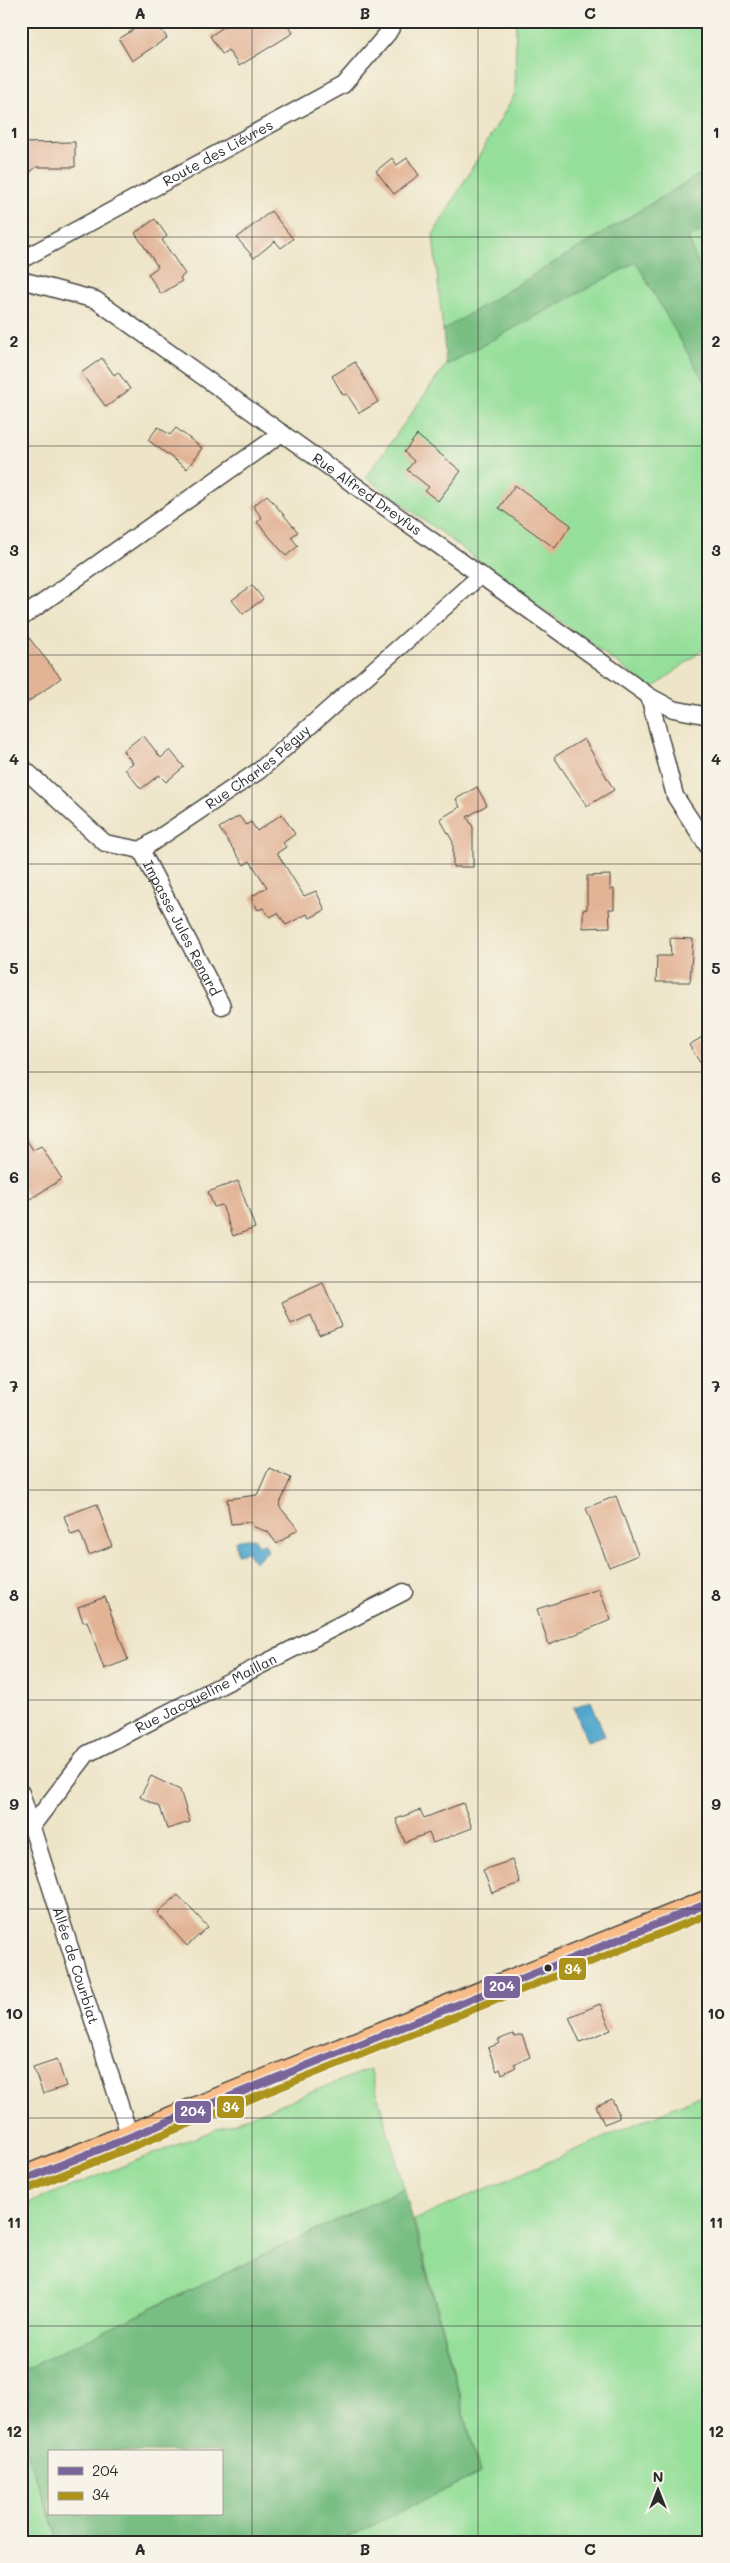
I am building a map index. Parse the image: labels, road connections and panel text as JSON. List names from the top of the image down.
{
  "streets": {
    "street": [
      "Route des Liévres",
      "Rue Alfred Dreyfus",
      "Rue Charles Péguy",
      "Impasse Jules Renard",
      "Rue Jacqueline Maillan",
      "Allée de Courbiat"
    ]
  },
  "crossings": [
    ["Rue Alfred Dreyfus", "Rue Charles Péguy"],
    ["Rue Charles Péguy", "Impasse Jules Renard"],
    ["Rue Jacqueline Maillan", "Allée de Courbiat"]
  ],
  "lines": ["transit line 204", "transit line 34"],
  "legend": ["204", "34"],
  "north": "top",
  "grid": {
    "columns": ["A", "B", "C"],
    "rows": [
      "1",
      "2",
      "3",
      "4",
      "5",
      "6",
      "7",
      "8",
      "9",
      "10",
      "11",
      "12"
    ]
  }
}
